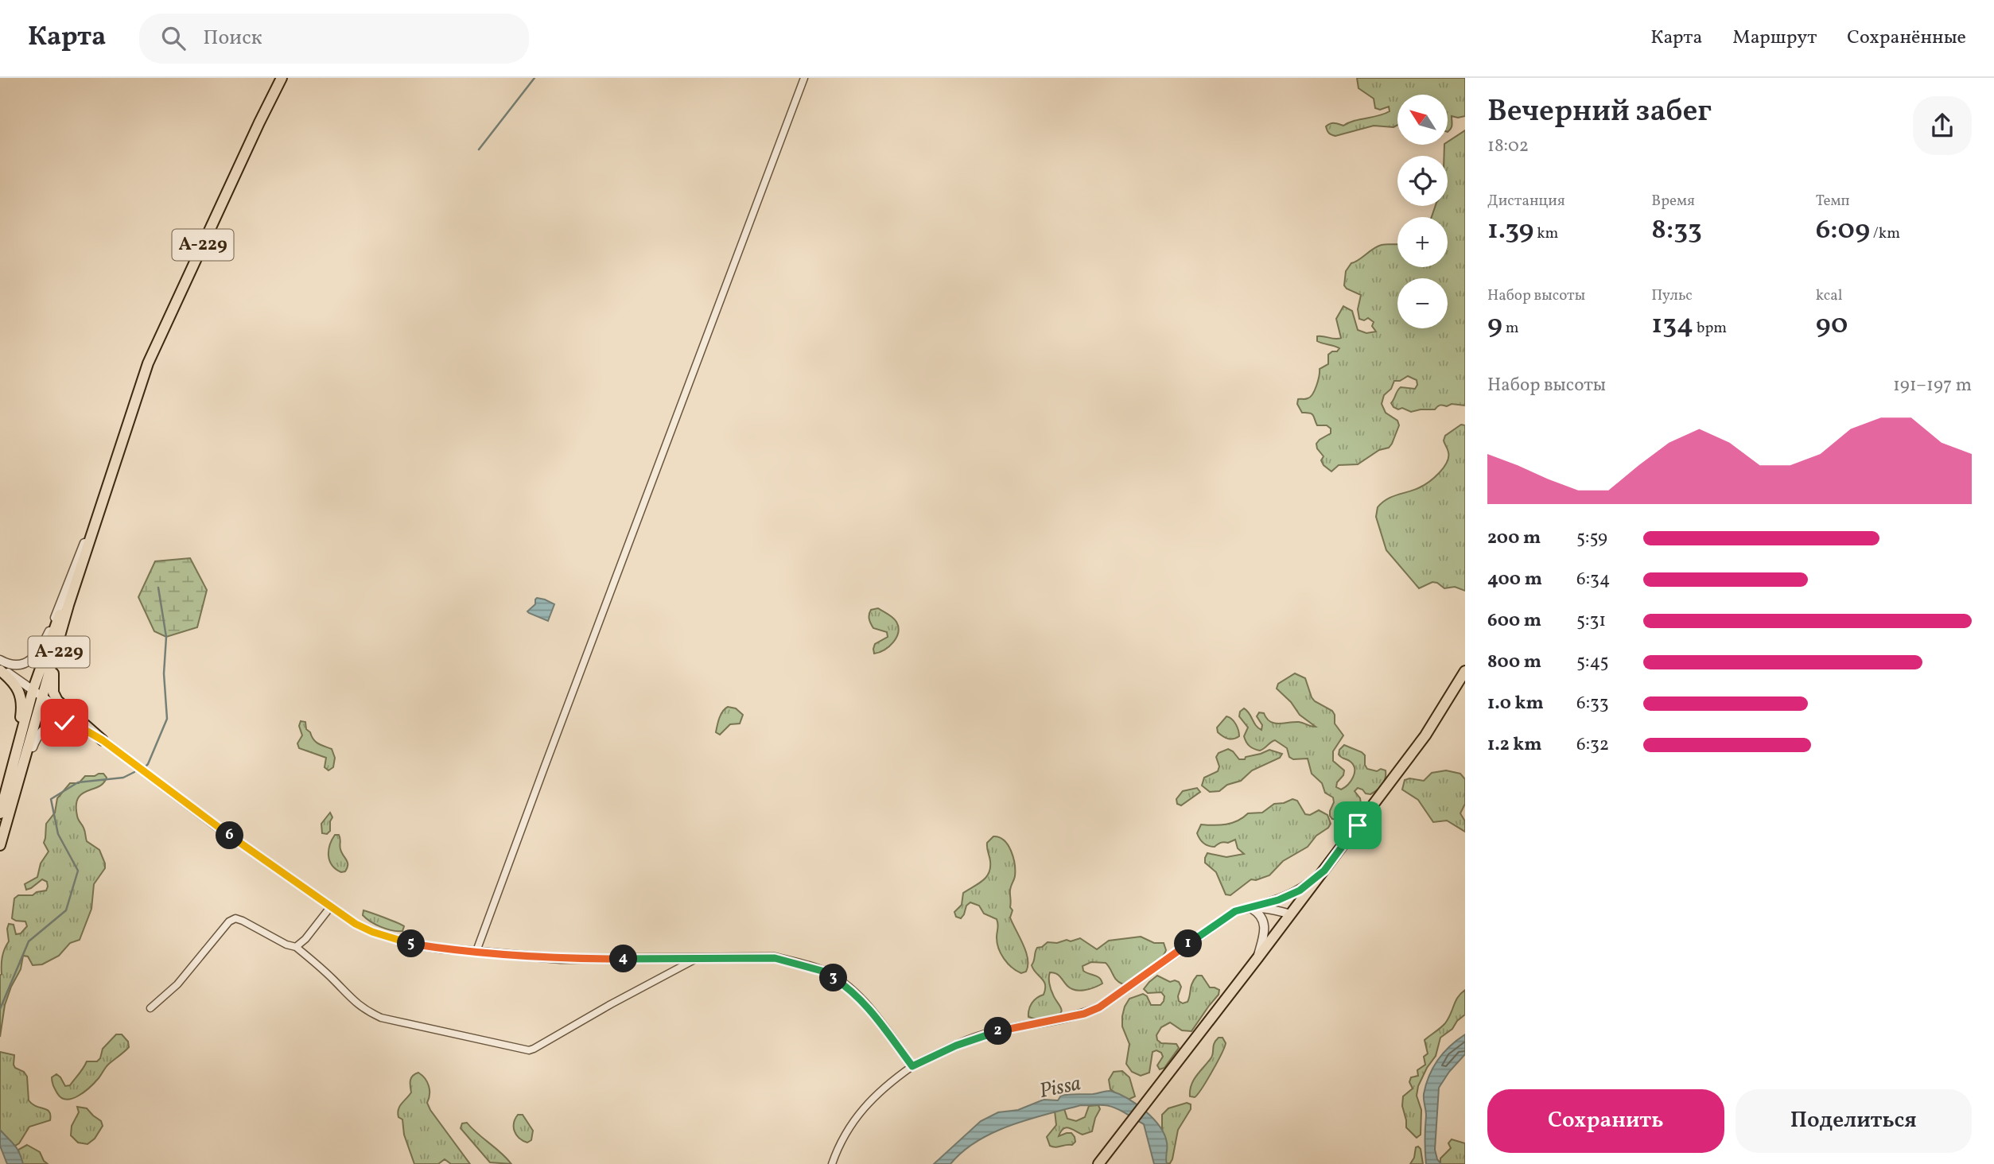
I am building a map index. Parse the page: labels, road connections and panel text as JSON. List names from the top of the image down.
{
  "streets": {
    "main road": ["А-229", "A-229"]
  },
  "crossings": [
    ["А-229", "A-229"]
  ],
  "water": ["Pissa"],
  "north": "top left",
  "page": {
    "header": "Карта",
    "search": "Поиск",
    "nav": ["Карта", "Маршрут", "Сохранённые"],
    "heading": ["Вечерний забег", "18:02"],
    "map_buttons": ["+", "−"],
    "stats": [
      ["Дистанция", "1.39 km"],
      ["Время", "8:33"],
      ["Темп", "6:09 /km"],
      ["Набор высоты", "9 m"],
      ["Пульс", "134 bpm"],
      ["kcal", "90"]
    ],
    "chart": ["Набор высоты", "191–197 m"],
    "list": [
      {
        "name": "200 m",
        "note": "5:59"
      },
      {
        "name": "400 m",
        "note": "6:34"
      },
      {
        "name": "600 m",
        "note": "5:31"
      },
      {
        "name": "800 m",
        "note": "5:45"
      },
      {
        "name": "1.0 km",
        "note": "6:33"
      },
      {
        "name": "1.2 km",
        "note": "6:32"
      }
    ],
    "pins": [
      "6",
      "1",
      "5",
      "4",
      "3",
      "2"
    ],
    "buttons": ["Сохранить", "Поделиться"]
  }
}
